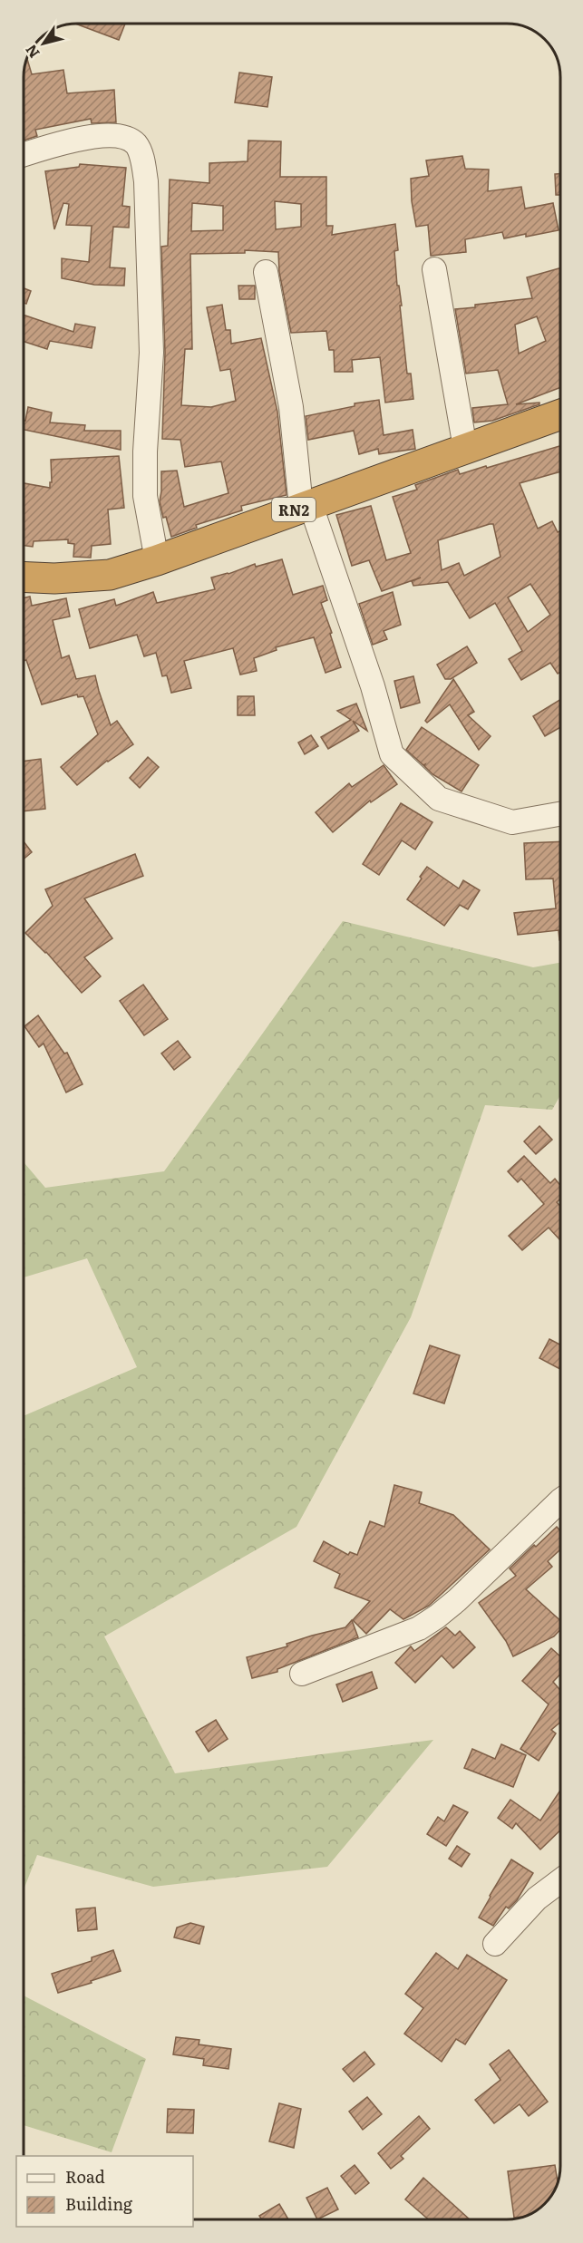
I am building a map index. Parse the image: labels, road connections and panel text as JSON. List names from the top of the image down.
{
  "streets": {
    "highway": ["RN2"]
  },
  "legend": ["Road", "Building"],
  "north": "bottom left"
}
